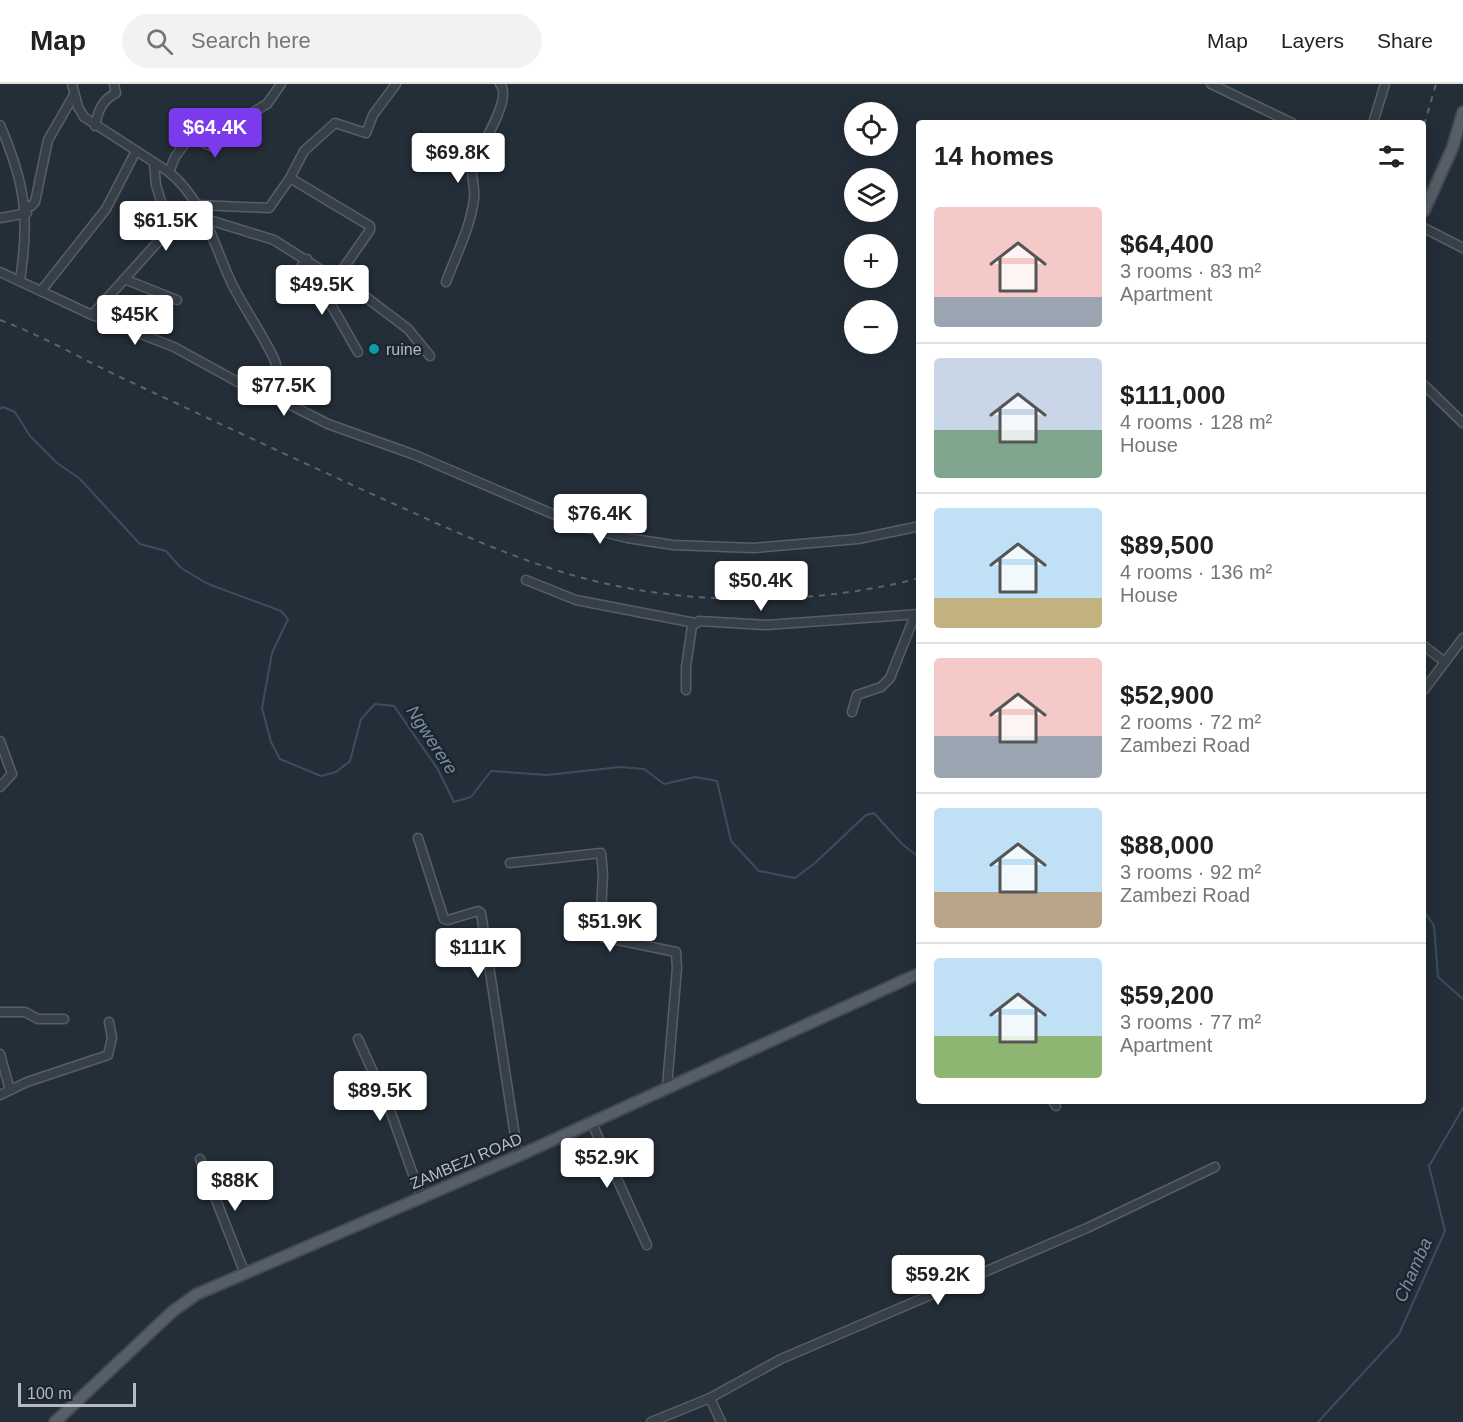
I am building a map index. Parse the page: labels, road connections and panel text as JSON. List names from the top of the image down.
{
  "streets": {
    "main road": ["ZAMBEZI ROAD"]
  },
  "water": ["Ngwerere", "Chamba"],
  "places": ["ruine"],
  "scale_bar": "100 m",
  "page": {
    "header": "Map",
    "search": "Search here",
    "nav": ["Map", "Layers", "Share"],
    "map_buttons": ["+", "−"],
    "price": [
      "$64.4K",
      "$69.8K",
      "$61.5K",
      "$49.5K",
      "$45K",
      "$77.5K",
      "$76.4K",
      "$50.4K",
      "$51.9K",
      "$111K",
      "$89.5K",
      "$52.9K",
      "$88K",
      "$59.2K"
    ],
    "heading": "14 homes",
    "list": [
      {
        "name": "$64,400",
        "note": "3 rooms · 83 m² · Apartment"
      },
      {
        "name": "$111,000",
        "note": "4 rooms · 128 m² · House"
      },
      {
        "name": "$89,500",
        "note": "4 rooms · 136 m² · House"
      },
      {
        "name": "$52,900",
        "note": "2 rooms · 72 m² · Zambezi Road"
      },
      {
        "name": "$88,000",
        "note": "3 rooms · 92 m² · Zambezi Road"
      },
      {
        "name": "$59,200",
        "note": "3 rooms · 77 m² · Apartment"
      }
    ],
    "scale": "100 m"
  }
}
